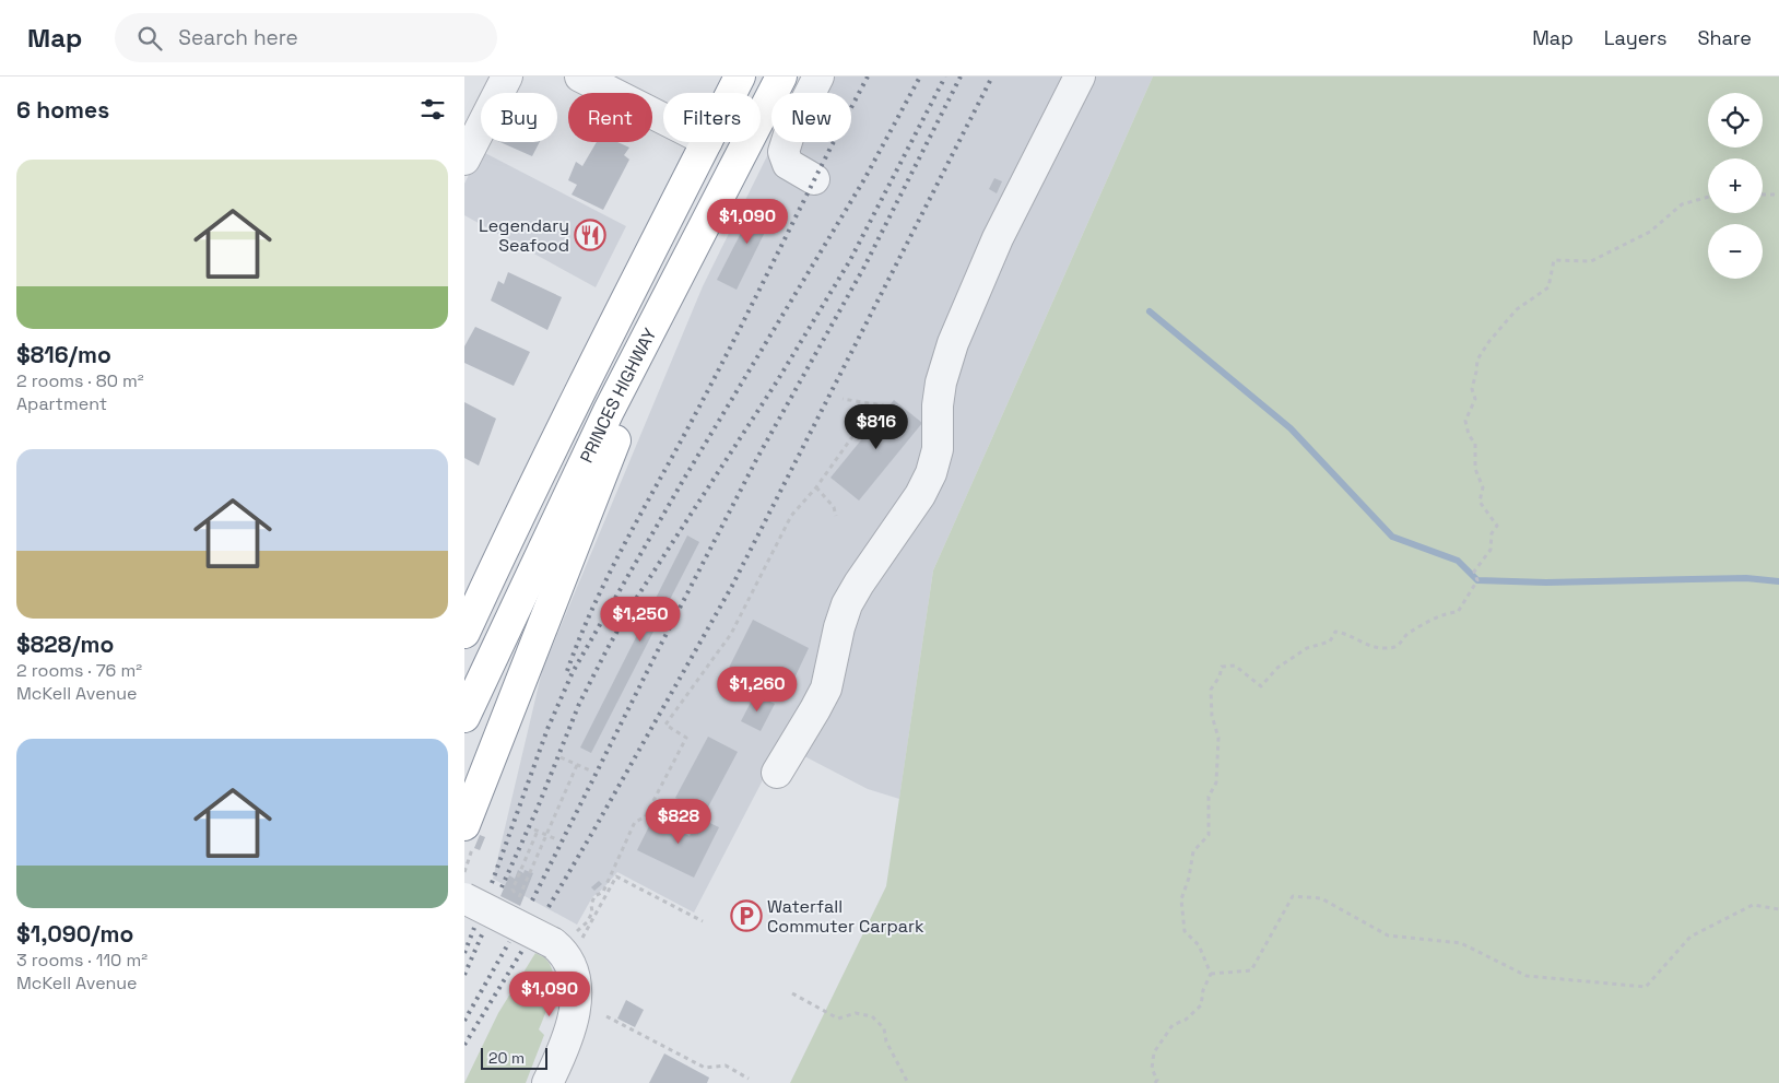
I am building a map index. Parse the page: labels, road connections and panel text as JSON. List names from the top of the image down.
{
  "streets": {
    "highway": ["PRINCES HIGHWAY"]
  },
  "places": {
    "restaurant": ["Legendary Seafood"],
    "parking": ["Waterfall Commuter Carpark"]
  },
  "scale_bar": "20 m",
  "page": {
    "header": "Map",
    "search": "Search here",
    "nav": ["Map", "Layers", "Share"],
    "heading": "6 homes",
    "map_buttons": ["+", "−"],
    "chip": [
      "Buy",
      "Rent",
      "Filters",
      "New"
    ],
    "list": [
      {
        "name": "$816/mo",
        "note": "2 rooms · 80 m² · Apartment"
      },
      {
        "name": "$828/mo",
        "note": "2 rooms · 76 m² · McKell Avenue"
      },
      {
        "name": "$1,090/mo",
        "note": "3 rooms · 110 m² · McKell Avenue"
      }
    ],
    "price": [
      "$1,090",
      "$816",
      "$1,250",
      "$1,260",
      "$828",
      "$1,090"
    ],
    "scale": "20 m"
  }
}
